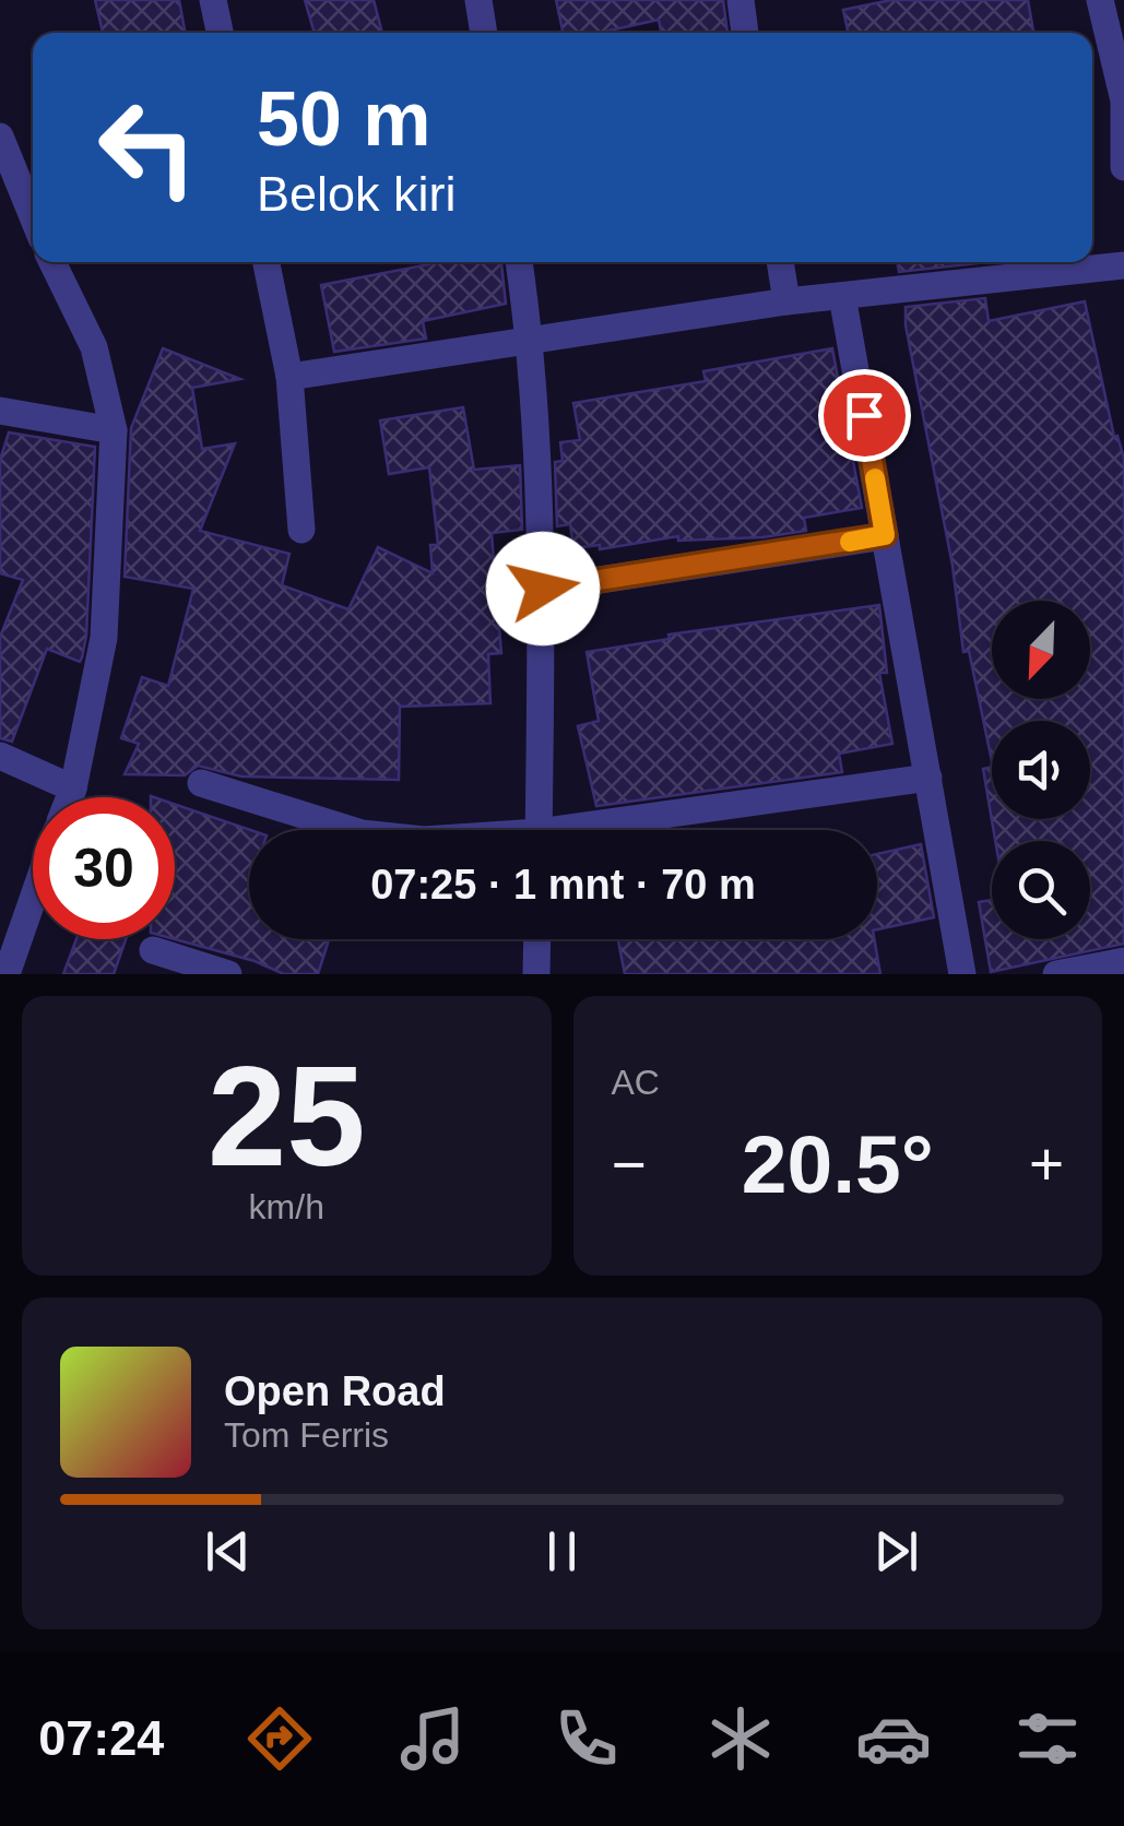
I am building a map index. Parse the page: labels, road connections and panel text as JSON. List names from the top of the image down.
{
  "north": "bottom left",
  "page": {
    "turn": ["50 m", "Belok kiri"],
    "limit": "30",
    "trip": "07:25 · 1 mnt · 70 m",
    "tile": [
      ["25", "km/h"],
      "AC"
    ],
    "heat": ["−", "20.5°", "+"],
    "song": ["Open Road", "Tom Ferris"],
    "tabs": "07:24"
  }
}
